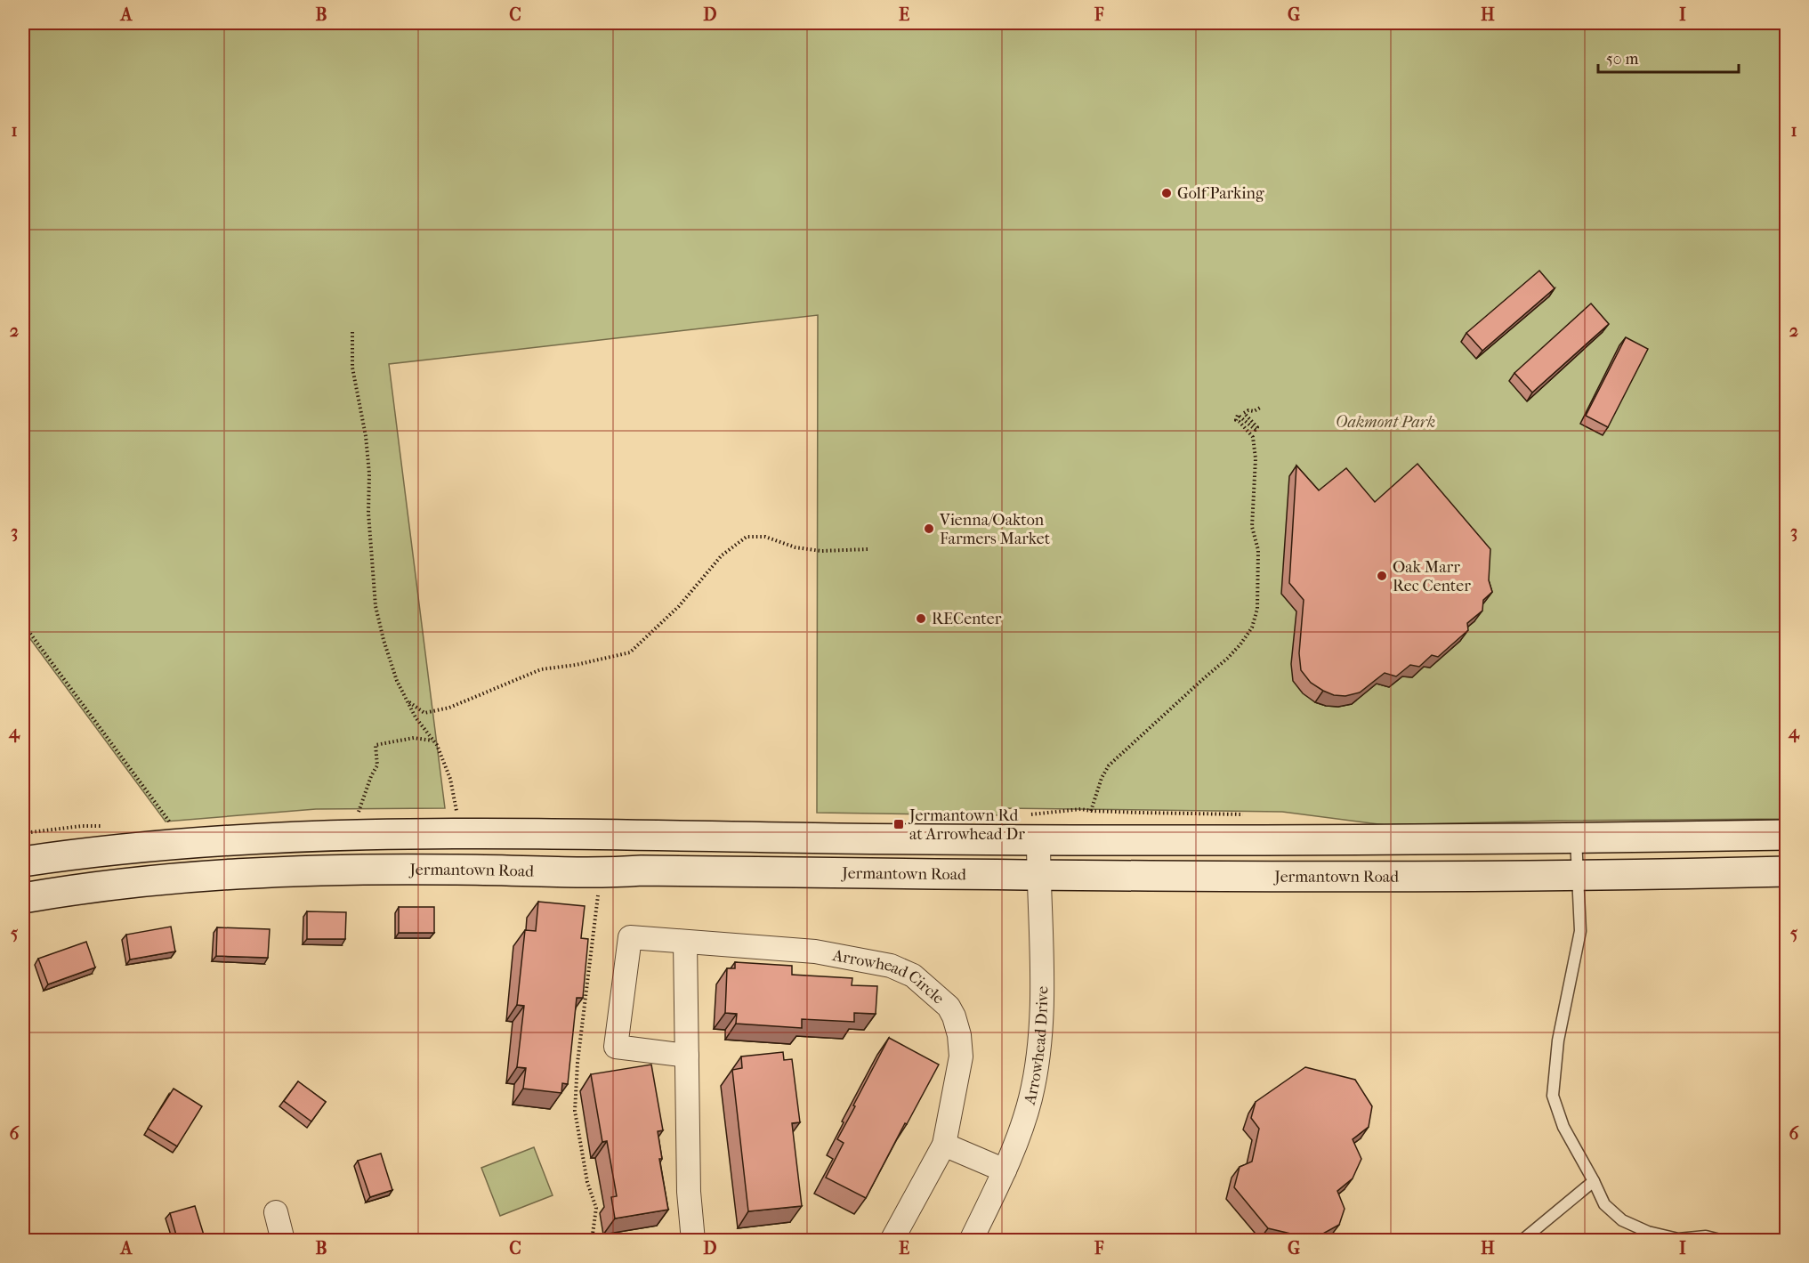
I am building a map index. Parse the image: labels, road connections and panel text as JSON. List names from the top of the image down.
{
  "streets": {
    "main road": ["Jermantown Road"],
    "street": ["Arrowhead Circle", "Arrowhead Drive"]
  },
  "crossings": [
    ["Jermantown Road", "Arrowhead Drive"]
  ],
  "parks": ["Oakmont Park"],
  "places": {
    "other": [
      "Golf Parking",
      "Vienna/Oakton Farmers Market",
      "Oak Marr Rec Center",
      "RECenter"
    ],
    "transit": ["Jermantown Rd at Arrowhead Dr"]
  },
  "scale_bar": "50 m",
  "grid": {
    "columns": [
      "A",
      "B",
      "C",
      "D",
      "E",
      "F",
      "G",
      "H",
      "I"
    ],
    "rows": [
      "1",
      "2",
      "3",
      "4",
      "5",
      "6"
    ]
  }
}
